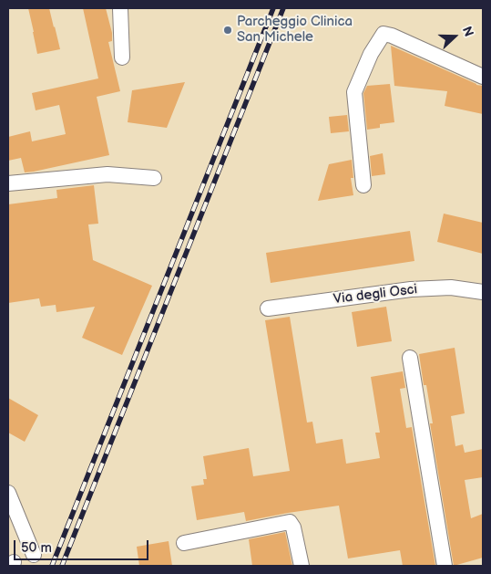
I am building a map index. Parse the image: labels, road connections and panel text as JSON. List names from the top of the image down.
{
  "streets": {
    "street": ["Via degli Osci"]
  },
  "places": ["Parcheggio Clinica San Michele"],
  "scale_bar": "50 m",
  "north": "right"
}
